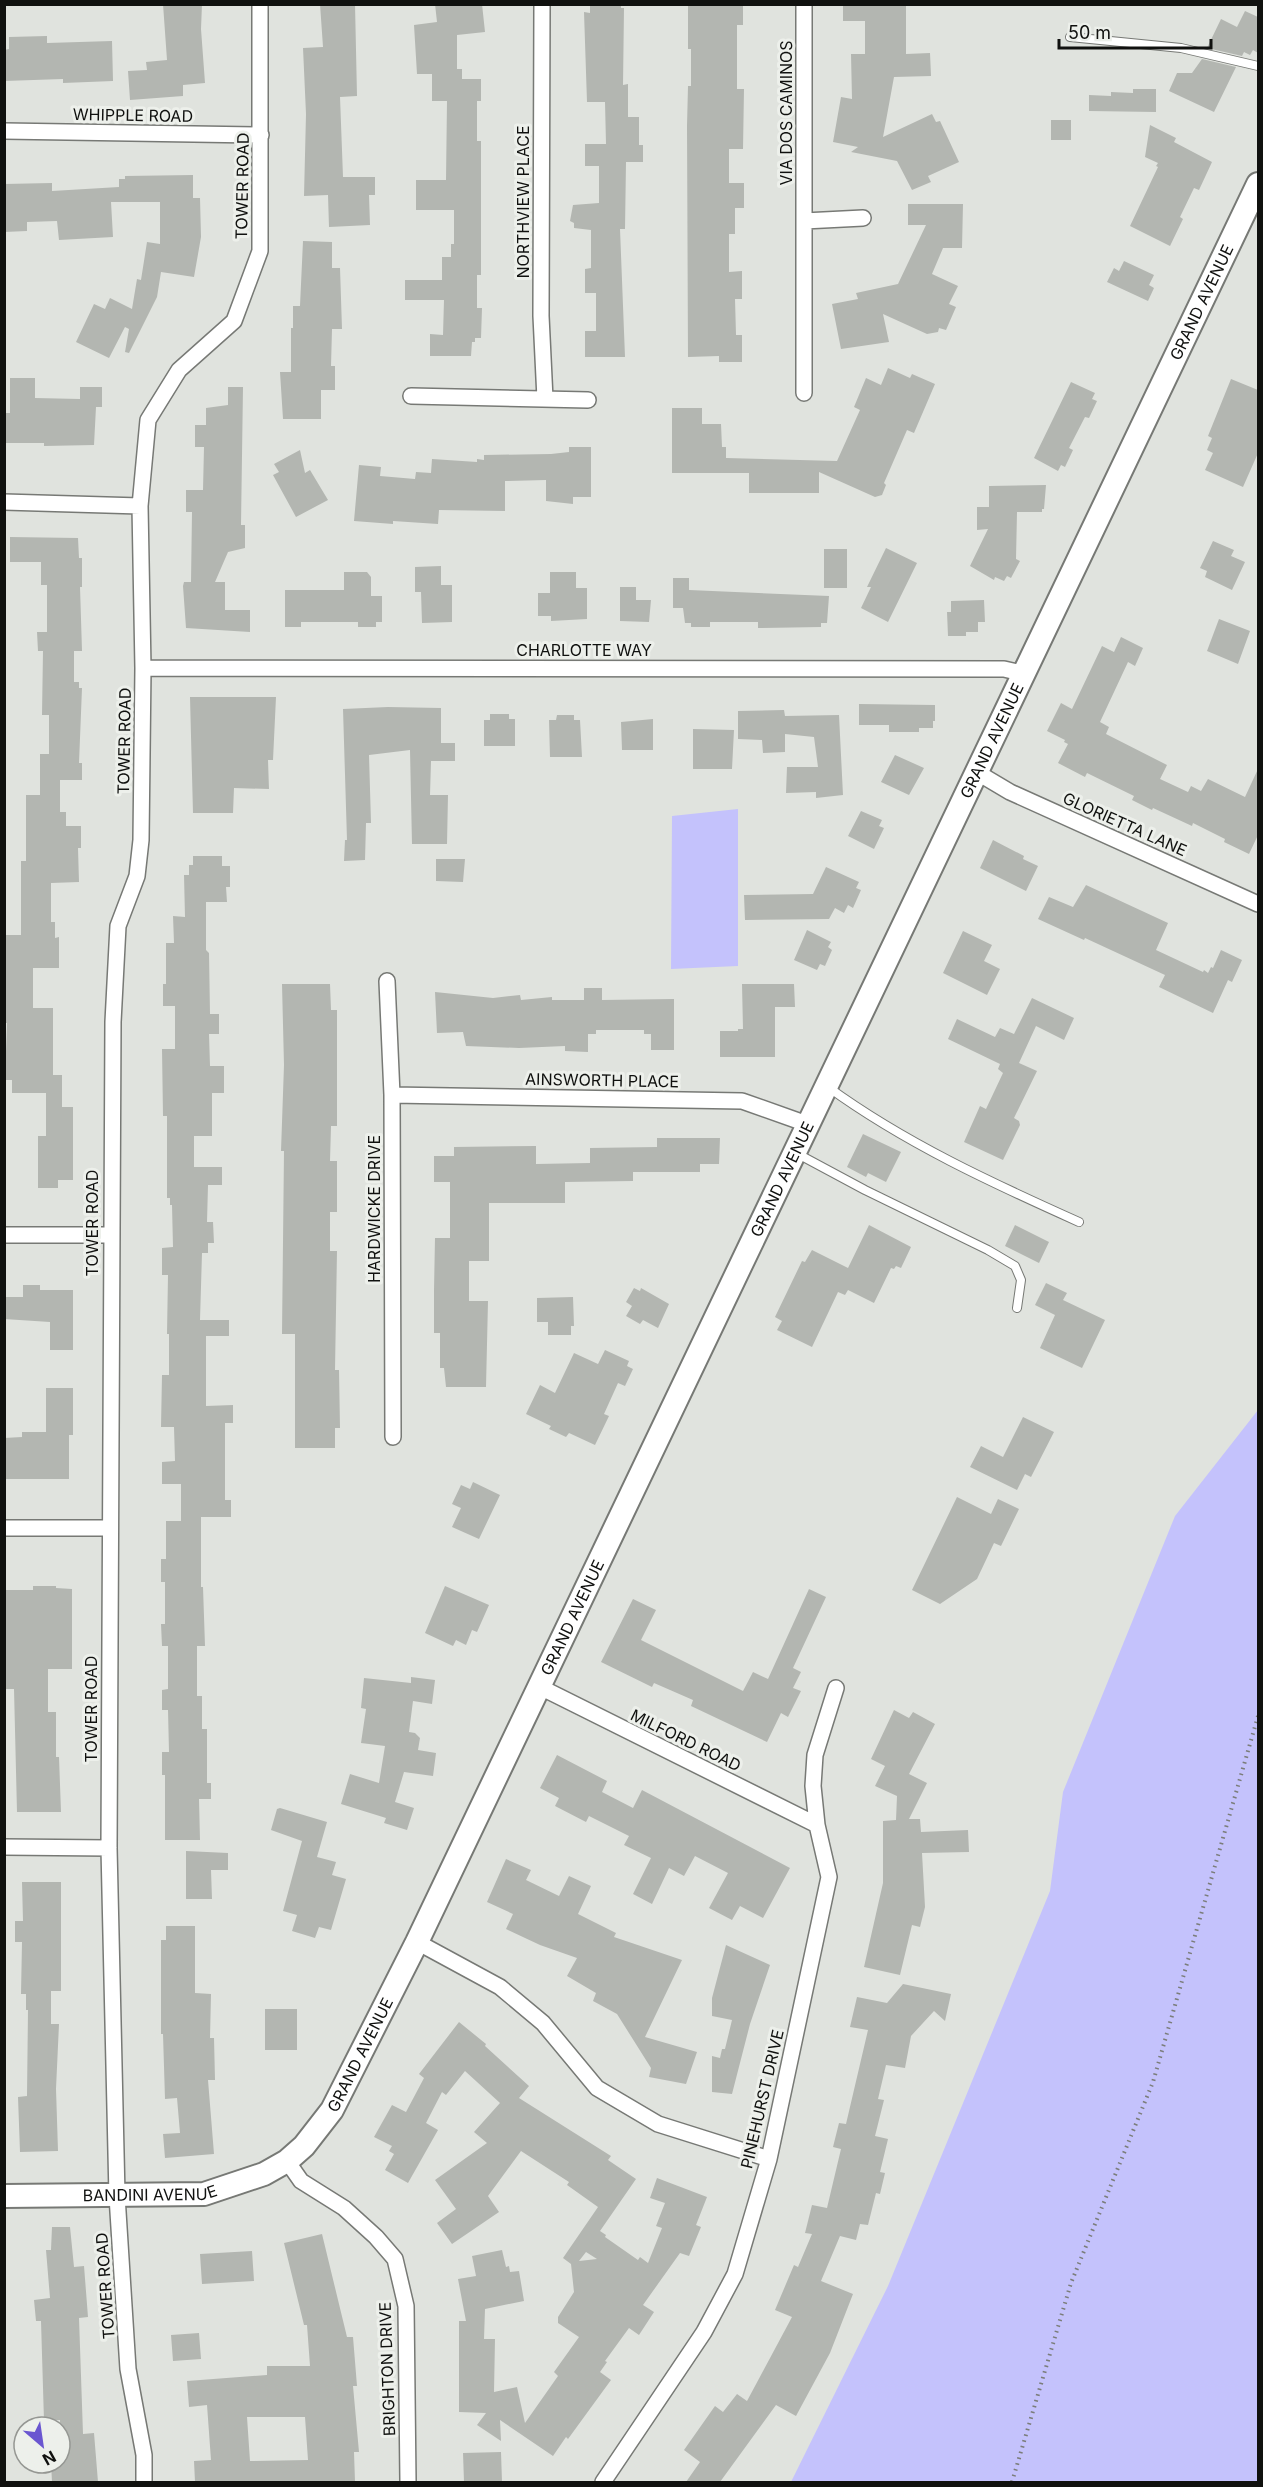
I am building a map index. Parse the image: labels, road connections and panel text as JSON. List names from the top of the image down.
{
  "streets": {
    "street": [
      "VIA DOS CAMINOS",
      "WHIPPLE ROAD",
      "TOWER ROAD",
      "NORTHVIEW PLACE",
      "GRAND AVENUE",
      "CHARLOTTE WAY",
      "GLORIETTA LANE",
      "AINSWORTH PLACE",
      "HARDWICKE DRIVE",
      "MILFORD ROAD",
      "PINEHURST DRIVE",
      "BANDINI AVENUE",
      "BRIGHTON DRIVE"
    ]
  },
  "crossings": [
    ["WHIPPLE ROAD", "TOWER ROAD"],
    ["TOWER ROAD", "CHARLOTTE WAY"],
    ["TOWER ROAD", "BANDINI AVENUE"],
    ["GRAND AVENUE", "CHARLOTTE WAY"],
    ["GRAND AVENUE", "GLORIETTA LANE"],
    ["GRAND AVENUE", "AINSWORTH PLACE"],
    ["GRAND AVENUE", "MILFORD ROAD"],
    ["GRAND AVENUE", "BANDINI AVENUE"],
    ["GRAND AVENUE", "BRIGHTON DRIVE"],
    ["AINSWORTH PLACE", "HARDWICKE DRIVE"],
    ["MILFORD ROAD", "PINEHURST DRIVE"],
    ["BANDINI AVENUE", "BRIGHTON DRIVE"]
  ],
  "scale_bar": "50 m",
  "north": "bottom right"
}
